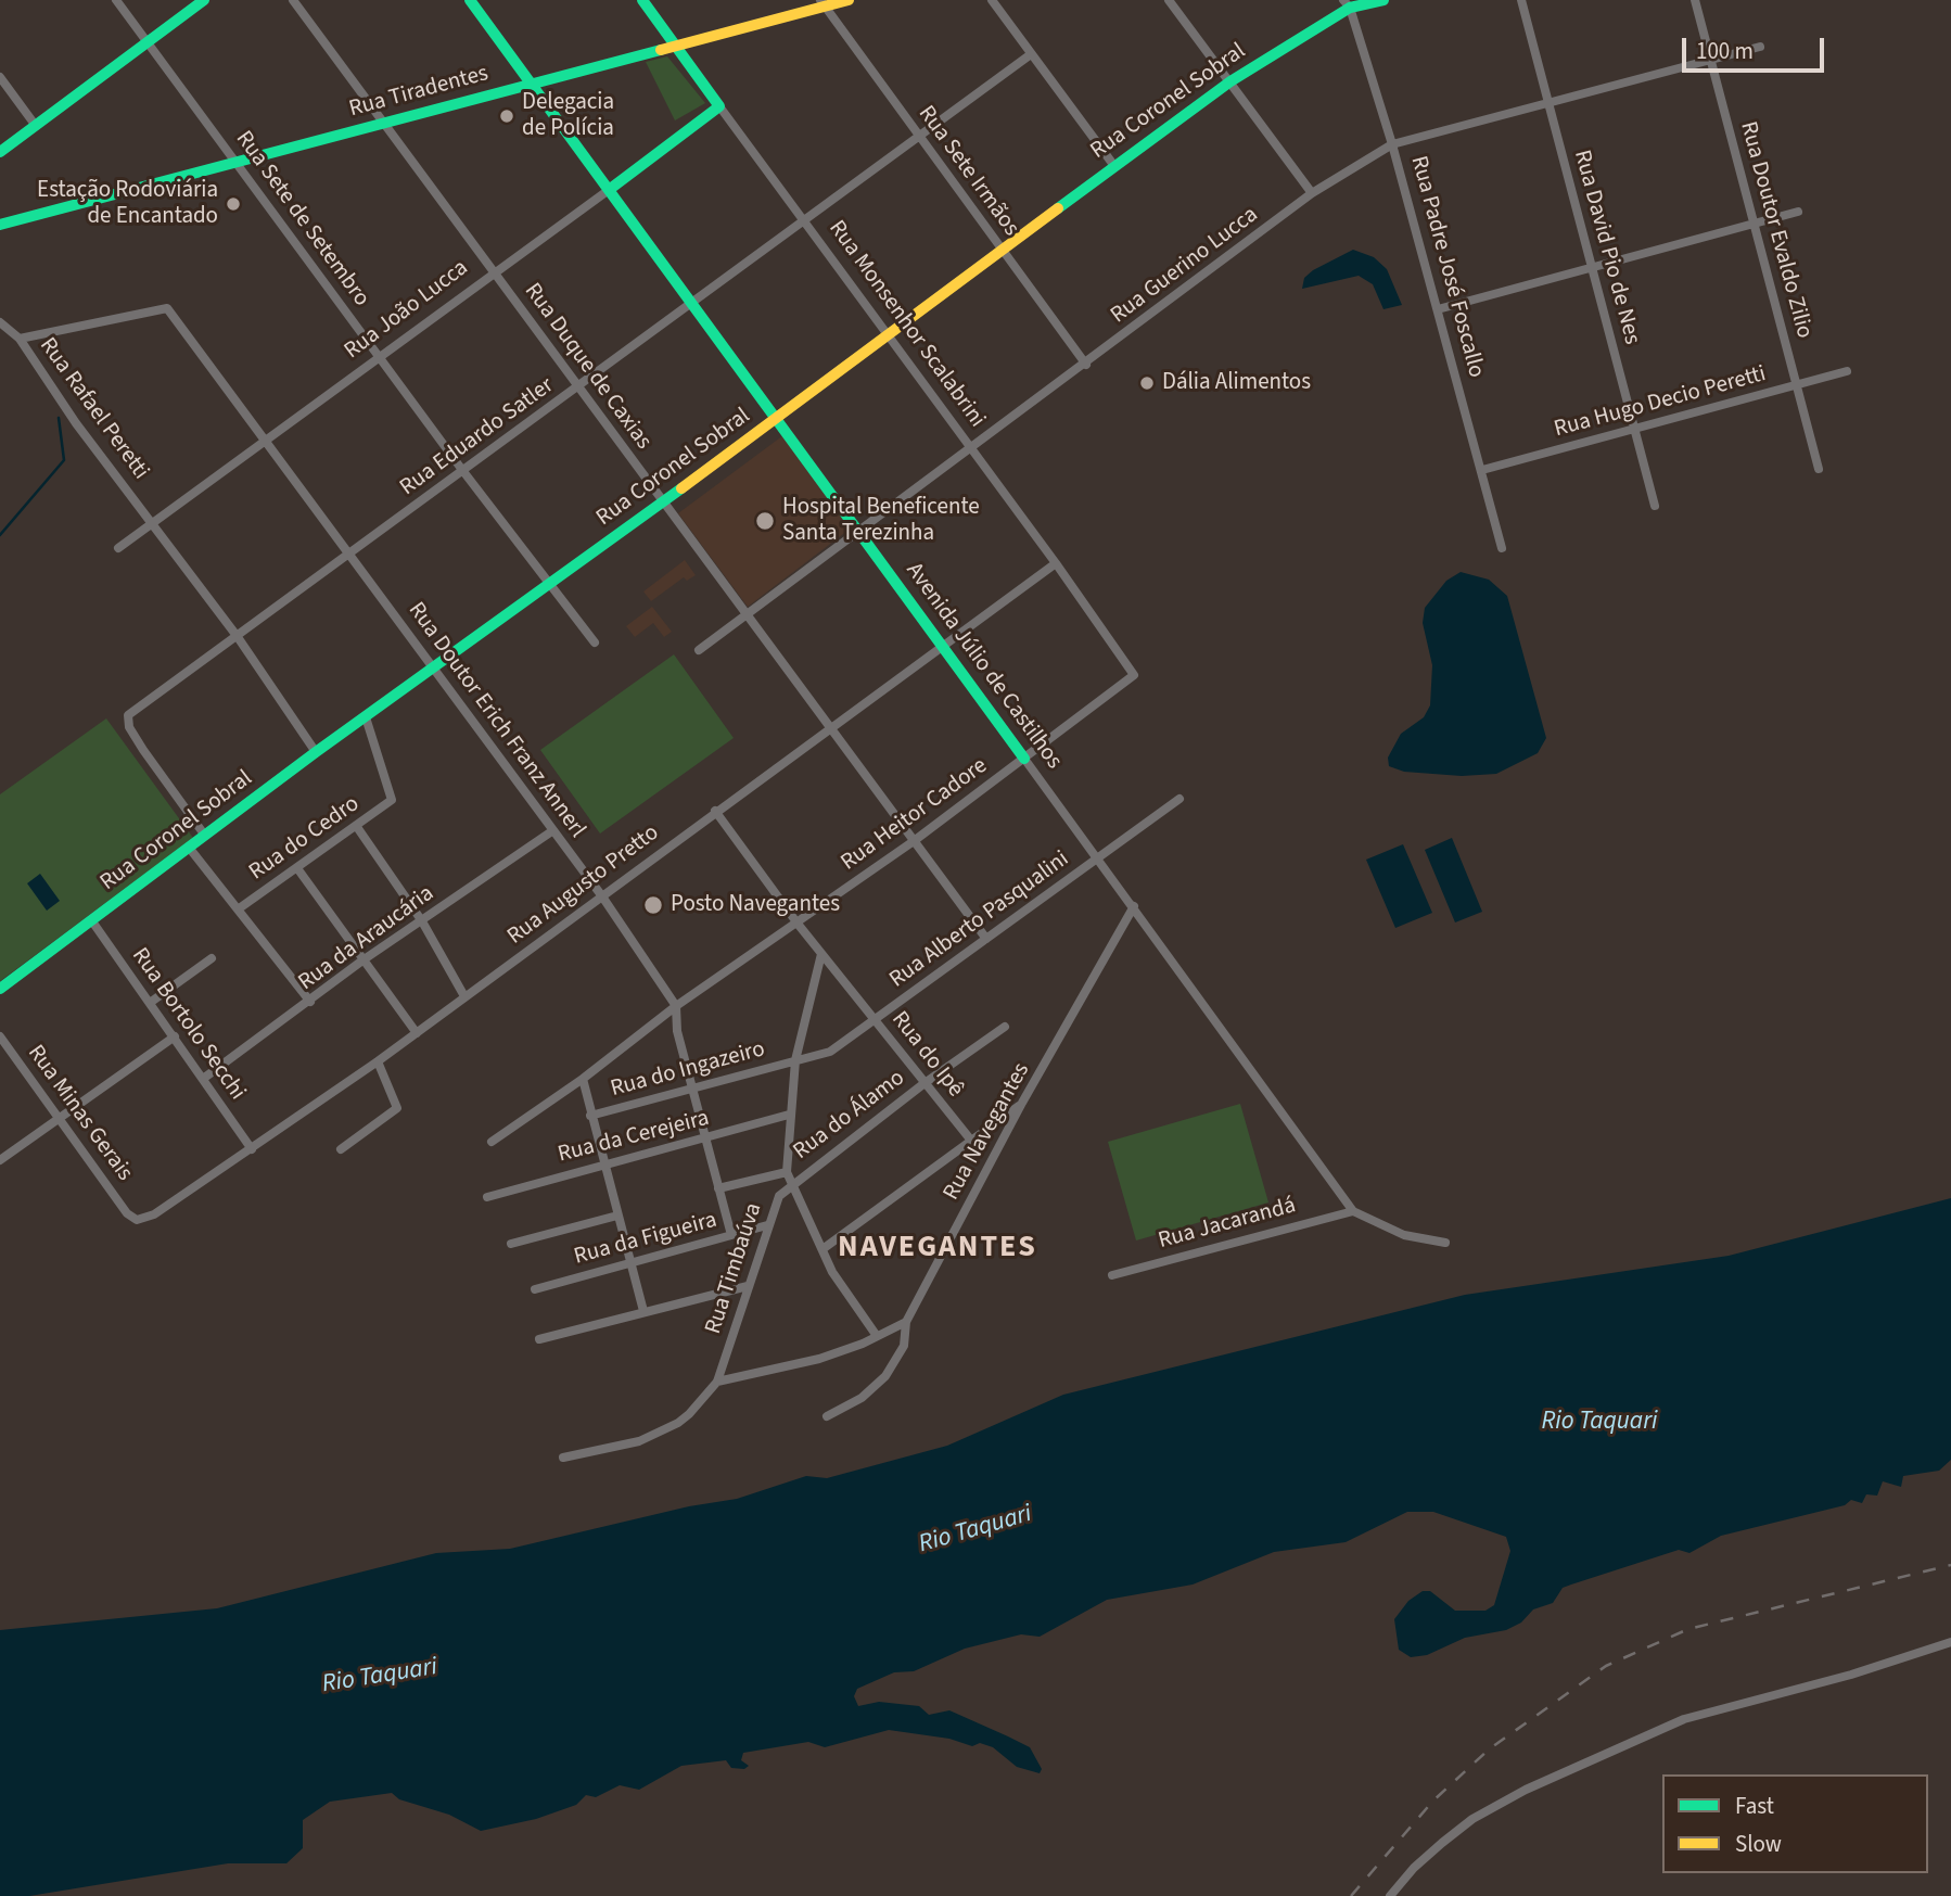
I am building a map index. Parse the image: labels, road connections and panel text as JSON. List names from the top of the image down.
{
  "streets": {
    "street": [
      "Rua Tiradentes",
      "Rua Coronel Sobral",
      "Rua Sete Irmãos",
      "Rua Sete de Setembro",
      "Rua Doutor Evaldo Zilio",
      "Rua David Pio de Nes",
      "Rua Guerino Lucca",
      "Rua Padre José Foscallo",
      "Rua João Lucca",
      "Rua Monsenhor Scalabrini",
      "Rua Duque de Caxias",
      "Rua Hugo Decio Peretti",
      "Rua Rafael Peretti",
      "Rua Eduardo Satler",
      "Avenida Júlio de Castilhos",
      "Rua Doutor Erich Franz Annerl",
      "Rua Heitor Cadore",
      "Rua do Cedro",
      "Rua Augusto Pretto",
      "Rua Alberto Pasqualini",
      "Rua da Araucária",
      "Rua Bortolo Secchi",
      "Rua do Ipê",
      "Rua do Ingazeiro",
      "Rua Minas Gerais",
      "Rua do Álamo",
      "Rua Navegantes",
      "Rua da Cerejeira",
      "Rua Jacarandá",
      "Rua da Figueira",
      "Rua Timbaúva"
    ]
  },
  "crossings": [
    ["Rua Tiradentes", "Rua Sete Irmãos"],
    ["Rua Tiradentes", "Rua Sete de Setembro"],
    ["Rua Tiradentes", "Rua Monsenhor Scalabrini"],
    ["Rua Tiradentes", "Rua Duque de Caxias"],
    ["Rua Tiradentes", "Avenida Júlio de Castilhos"],
    ["Rua Coronel Sobral", "Rua Sete Irmãos"],
    ["Rua Coronel Sobral", "Rua Sete de Setembro"],
    ["Rua Coronel Sobral", "Rua Padre José Foscallo"],
    ["Rua Coronel Sobral", "Rua Monsenhor Scalabrini"],
    ["Rua Coronel Sobral", "Rua Duque de Caxias"],
    ["Rua Coronel Sobral", "Rua Eduardo Satler"],
    ["Rua Coronel Sobral", "Avenida Júlio de Castilhos"],
    ["Rua Coronel Sobral", "Rua Doutor Erich Franz Annerl"],
    ["Rua Coronel Sobral", "Rua do Cedro"],
    ["Rua Coronel Sobral", "Rua Bortolo Secchi"],
    ["Rua Sete Irmãos", "Rua Guerino Lucca"],
    ["Rua Sete Irmãos", "Rua Eduardo Satler"],
    ["Rua Sete de Setembro", "Rua João Lucca"],
    ["Rua Sete de Setembro", "Rua Eduardo Satler"],
    ["Rua Doutor Evaldo Zilio", "Rua Guerino Lucca"],
    ["Rua Doutor Evaldo Zilio", "Rua Hugo Decio Peretti"],
    ["Rua David Pio de Nes", "Rua Guerino Lucca"],
    ["Rua David Pio de Nes", "Rua Hugo Decio Peretti"],
    ["Rua Guerino Lucca", "Rua Padre José Foscallo"],
    ["Rua Guerino Lucca", "Rua Monsenhor Scalabrini"],
    ["Rua Guerino Lucca", "Rua Duque de Caxias"],
    ["Rua Guerino Lucca", "Avenida Júlio de Castilhos"],
    ["Rua Padre José Foscallo", "Rua Hugo Decio Peretti"],
    ["Rua João Lucca", "Rua Monsenhor Scalabrini"],
    ["Rua João Lucca", "Rua Duque de Caxias"],
    ["Rua João Lucca", "Rua Rafael Peretti"],
    ["Rua João Lucca", "Avenida Júlio de Castilhos"],
    ["Rua João Lucca", "Rua Doutor Erich Franz Annerl"],
    ["Rua Monsenhor Scalabrini", "Rua Eduardo Satler"],
    ["Rua Monsenhor Scalabrini", "Rua Heitor Cadore"],
    ["Rua Monsenhor Scalabrini", "Rua Augusto Pretto"],
    ["Rua Duque de Caxias", "Rua Eduardo Satler"],
    ["Rua Duque de Caxias", "Rua Heitor Cadore"],
    ["Rua Duque de Caxias", "Rua Augusto Pretto"],
    ["Rua Duque de Caxias", "Rua Alberto Pasqualini"],
    ["Rua Rafael Peretti", "Rua Eduardo Satler"],
    ["Rua Rafael Peretti", "Rua Doutor Erich Franz Annerl"],
    ["Rua Eduardo Satler", "Avenida Júlio de Castilhos"],
    ["Rua Eduardo Satler", "Rua Doutor Erich Franz Annerl"],
    ["Avenida Júlio de Castilhos", "Rua Heitor Cadore"],
    ["Avenida Júlio de Castilhos", "Rua Augusto Pretto"],
    ["Avenida Júlio de Castilhos", "Rua Alberto Pasqualini"],
    ["Avenida Júlio de Castilhos", "Rua Navegantes"],
    ["Avenida Júlio de Castilhos", "Rua Jacarandá"],
    ["Rua Doutor Erich Franz Annerl", "Rua Heitor Cadore"],
    ["Rua Doutor Erich Franz Annerl", "Rua Augusto Pretto"],
    ["Rua Doutor Erich Franz Annerl", "Rua da Araucária"],
    ["Rua Doutor Erich Franz Annerl", "Rua do Ingazeiro"],
    ["Rua Doutor Erich Franz Annerl", "Rua da Cerejeira"],
    ["Rua Doutor Erich Franz Annerl", "Rua da Figueira"],
    ["Rua Heitor Cadore", "Rua do Ipê"],
    ["Rua Augusto Pretto", "Rua Bortolo Secchi"],
    ["Rua Augusto Pretto", "Rua do Ipê"],
    ["Rua Augusto Pretto", "Rua Minas Gerais"],
    ["Rua Alberto Pasqualini", "Rua do Ipê"],
    ["Rua Alberto Pasqualini", "Rua do Ingazeiro"],
    ["Rua da Araucária", "Rua Bortolo Secchi"],
    ["Rua do Ipê", "Rua do Álamo"],
    ["Rua do Álamo", "Rua Timbaúva"],
    ["Rua da Figueira", "Rua Timbaúva"]
  ],
  "districts": ["NAVEGANTES"],
  "water": ["Rio Taquari"],
  "places": [
    "Delegacia de Polícia",
    "Estação Rodoviária de Encantado",
    "Dália Alimentos",
    "Hospital Beneficente Santa Terezinha",
    "Posto Navegantes"
  ],
  "legend": ["Fast", "Slow"],
  "scale_bar": "100 m"
}
